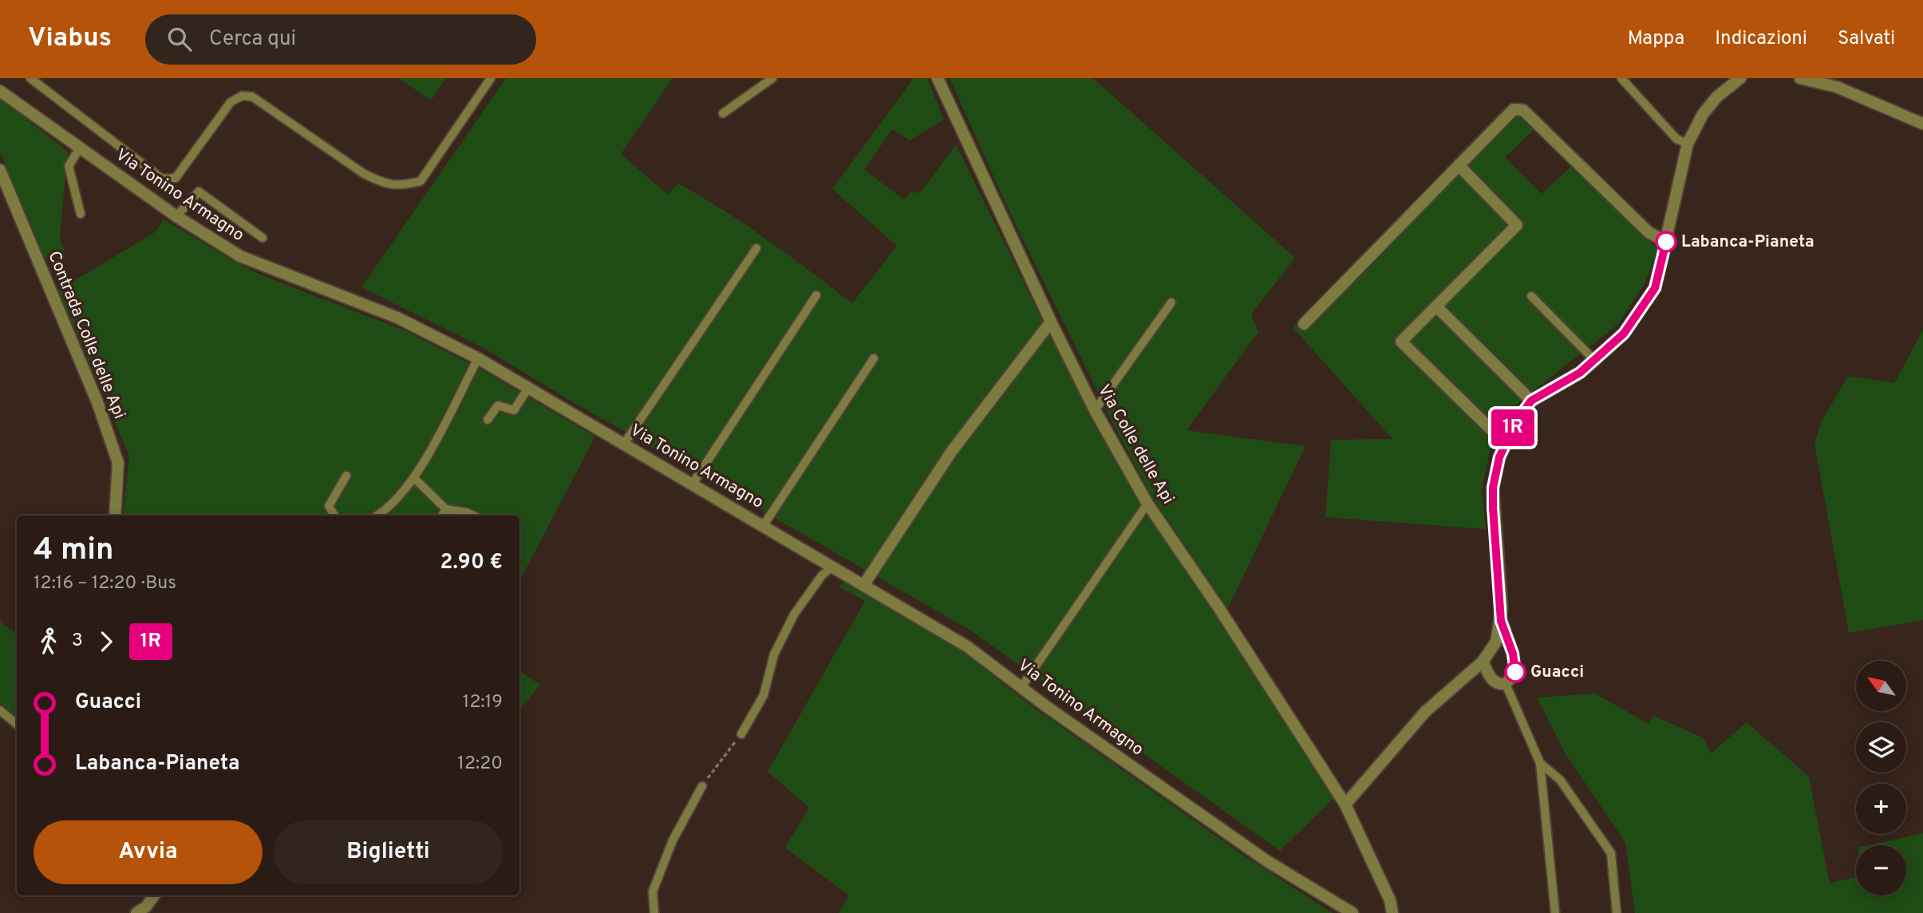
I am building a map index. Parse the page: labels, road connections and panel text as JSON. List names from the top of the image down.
{
  "streets": {
    "street": ["Via Tonino Armagno", "Contrada Colle delle Api", "Via Colle delle Api"]
  },
  "places": ["Labanca-Pianeta", "Guacci"],
  "lines": ["bus line 1R"],
  "north": "top left",
  "page": {
    "header": "Viabus",
    "search": "Cerca qui",
    "nav": ["Mappa", "Indicazioni", "Salvati"],
    "on_map": "1R",
    "heading": ["4 min", "12:16 – 12:20 · Bus", "2.90 €"],
    "legs": ["3", "1R"],
    "map_buttons": ["+", "−"],
    "list": [
      {
        "name": "Guacci",
        "value": "12:19"
      },
      {
        "name": "Labanca-Pianeta",
        "value": "12:20"
      }
    ],
    "buttons": ["Avvia", "Biglietti"]
  }
}
